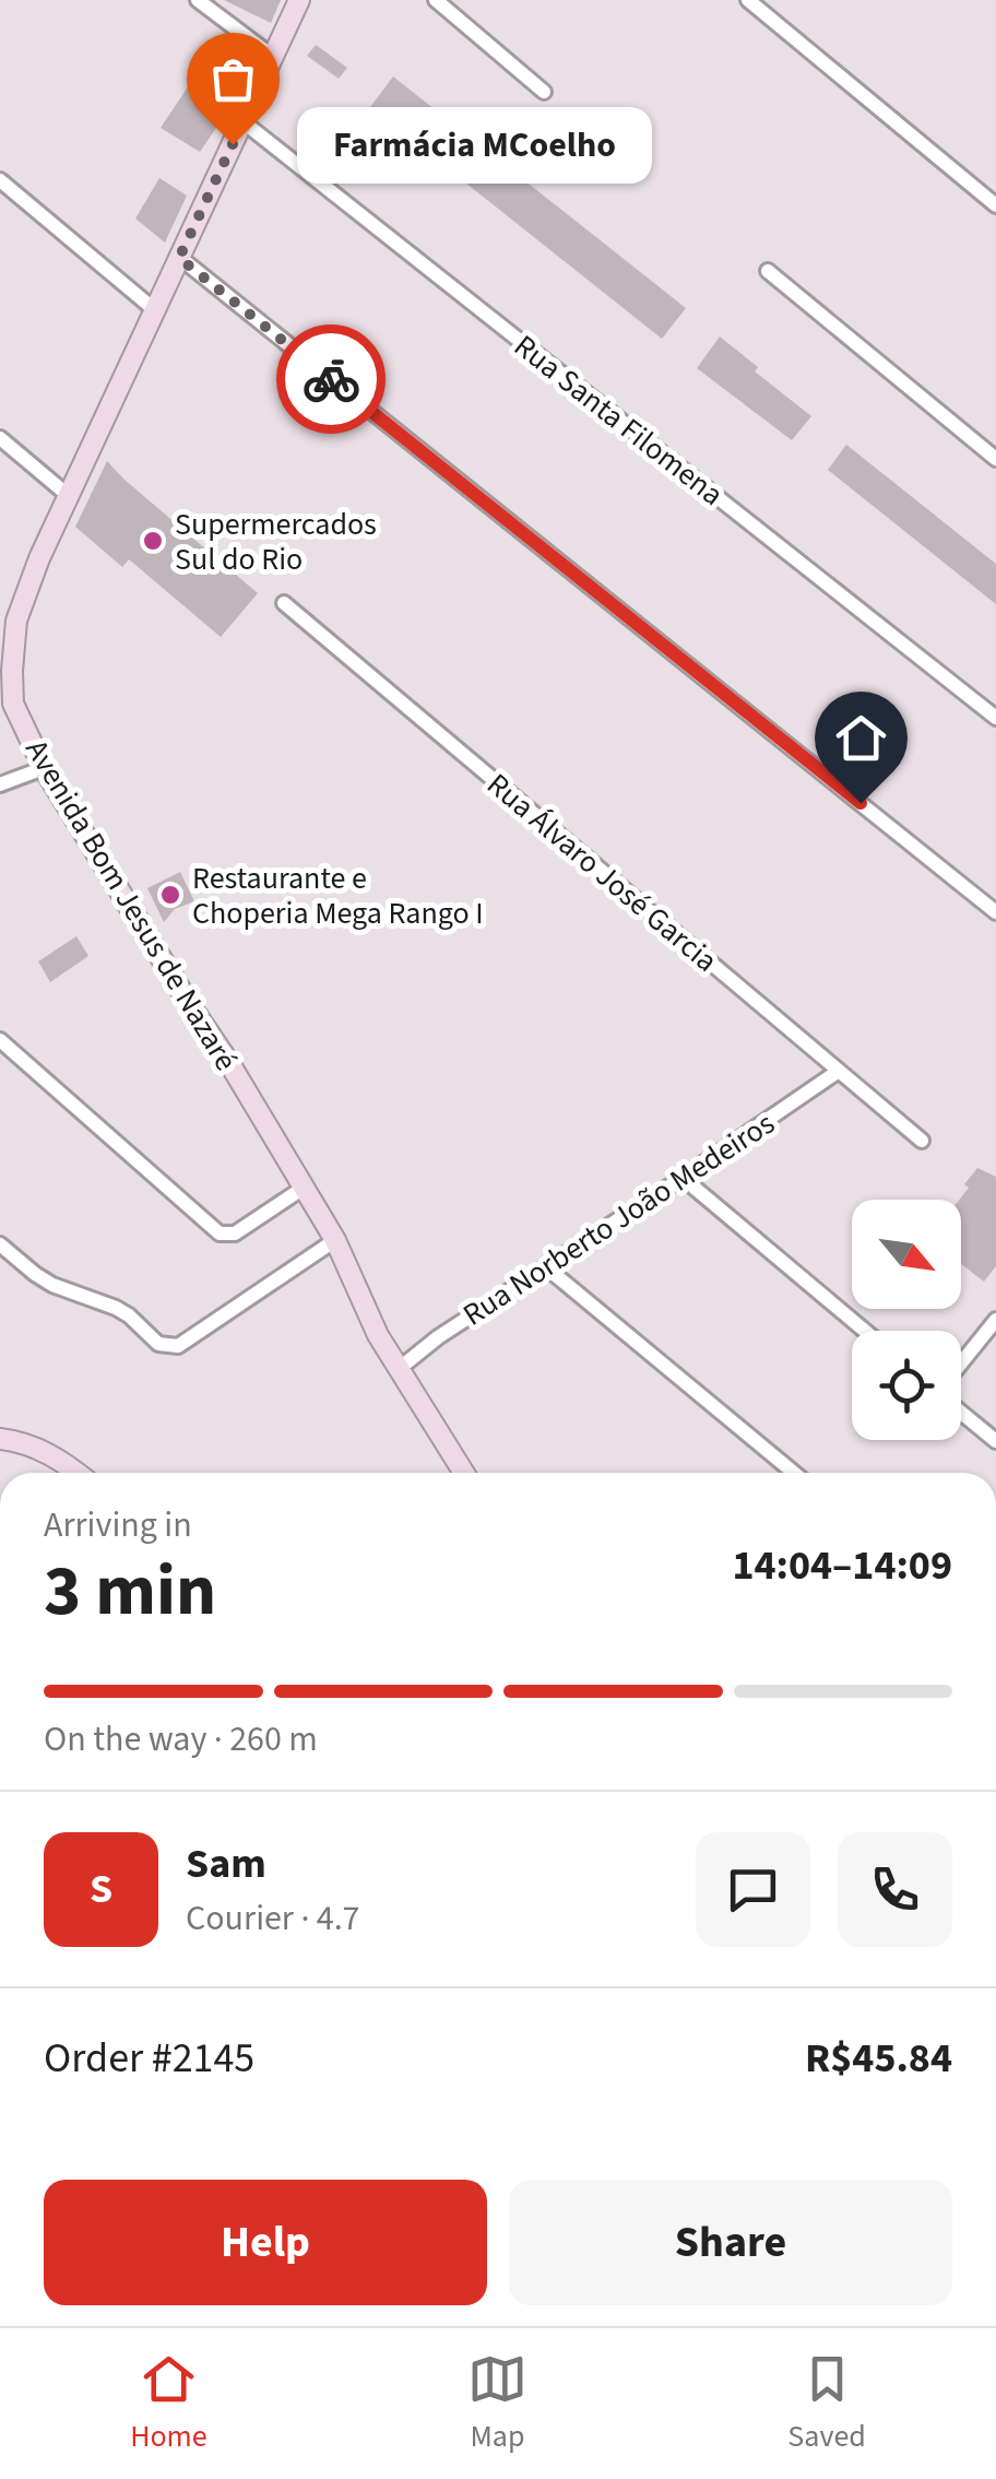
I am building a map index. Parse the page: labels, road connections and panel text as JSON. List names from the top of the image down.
{
  "streets": {
    "main road": ["Avenida Bom Jesus de Nazaré"],
    "street": ["Rua Santa Filomena", "Rua Álvaro José Garcia", "Rua Norberto João Medeiros"]
  },
  "crossings": [
    ["Rua Santa Filomena", "Avenida Bom Jesus de Nazaré"],
    ["Rua Álvaro José Garcia", "Rua Norberto João Medeiros"],
    ["Avenida Bom Jesus de Nazaré", "Rua Norberto João Medeiros"]
  ],
  "places": ["Farmácia MCoelho", "Supermercados Sul do Rio", "Restaurante e Choperia Mega Rango I"],
  "north": "bottom right",
  "page": {
    "bubble": "Farmácia MCoelho",
    "heading": ["3 min", "Arriving in", "14:04–14:09"],
    "panel": [
      "Sam",
      "Courier · 4.7",
      "Order #2145",
      "R$45.84"
    ],
    "bar": "On the way · 260 m",
    "round": "S",
    "buttons": ["Help", "Share"],
    "tabs": ["Home", "Map", "Saved"]
  }
}
